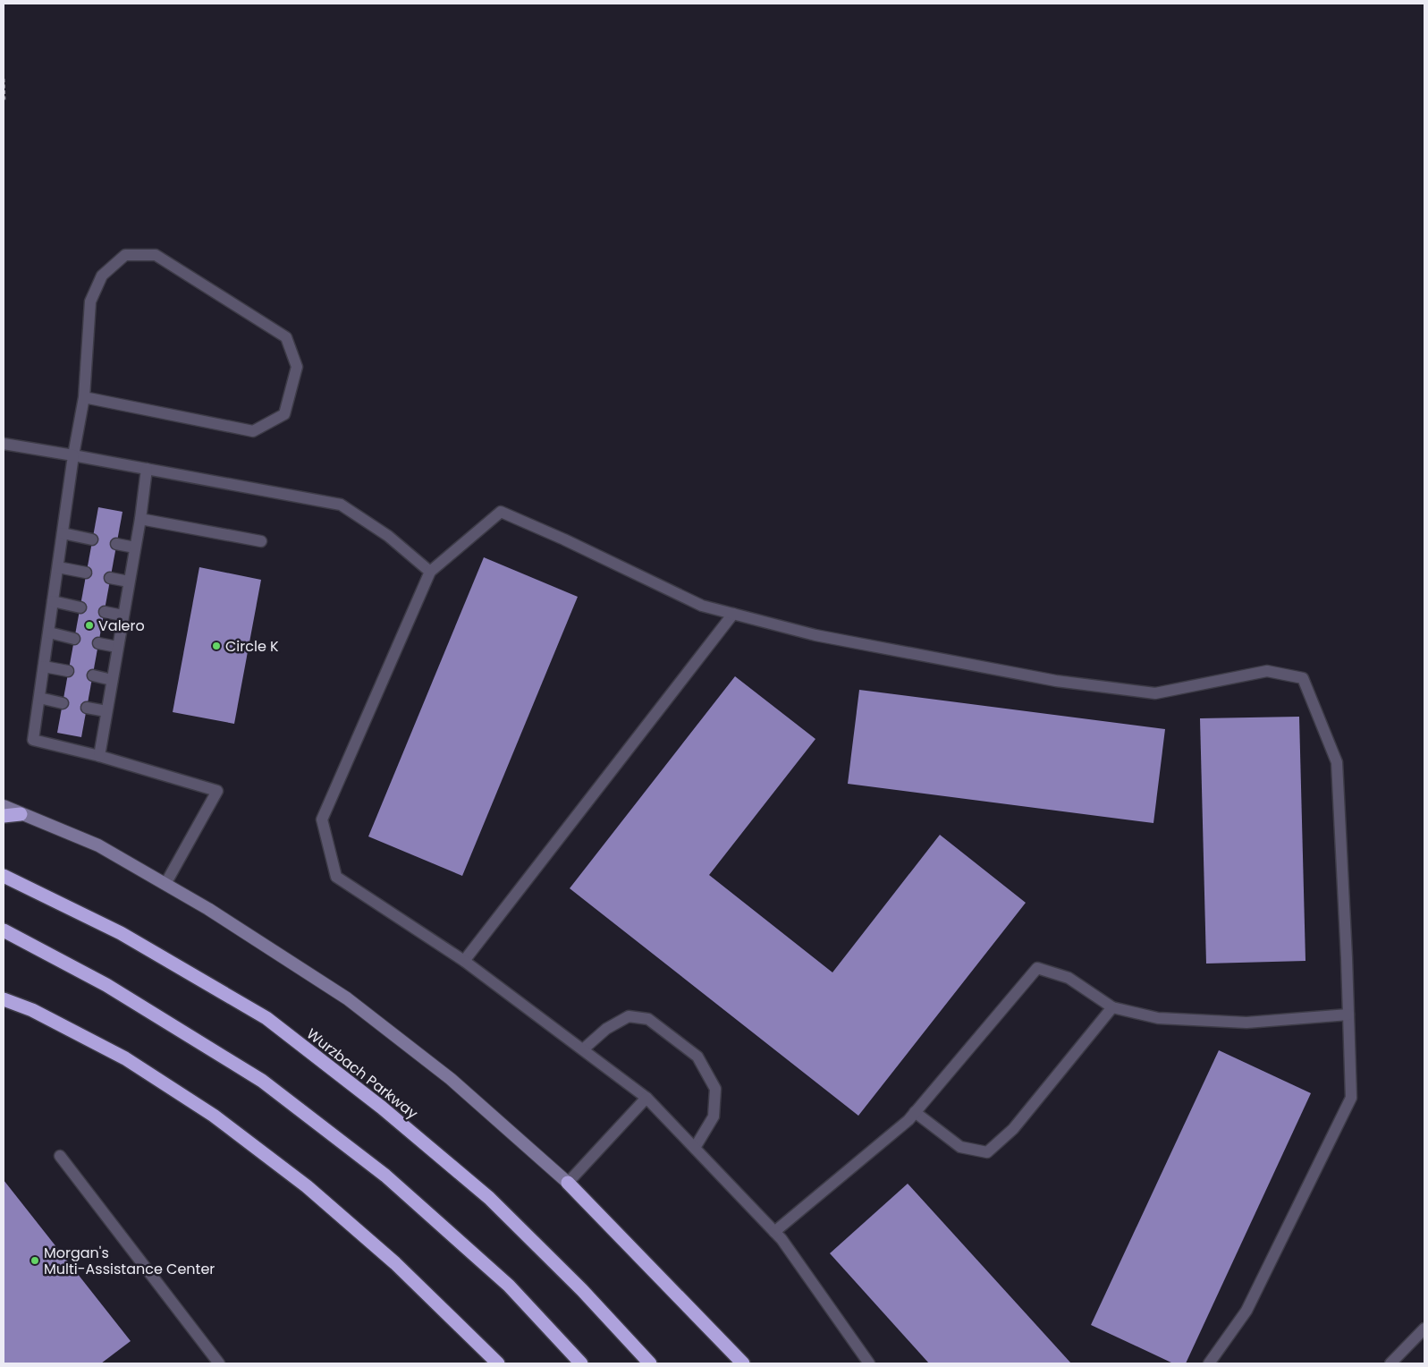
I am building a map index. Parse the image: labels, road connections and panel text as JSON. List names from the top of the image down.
{
  "streets": {
    "highway": ["Wurzbach Parkway"]
  },
  "places": ["Valero", "Circle K", "Morgan's Multi-Assistance Center"]
}
